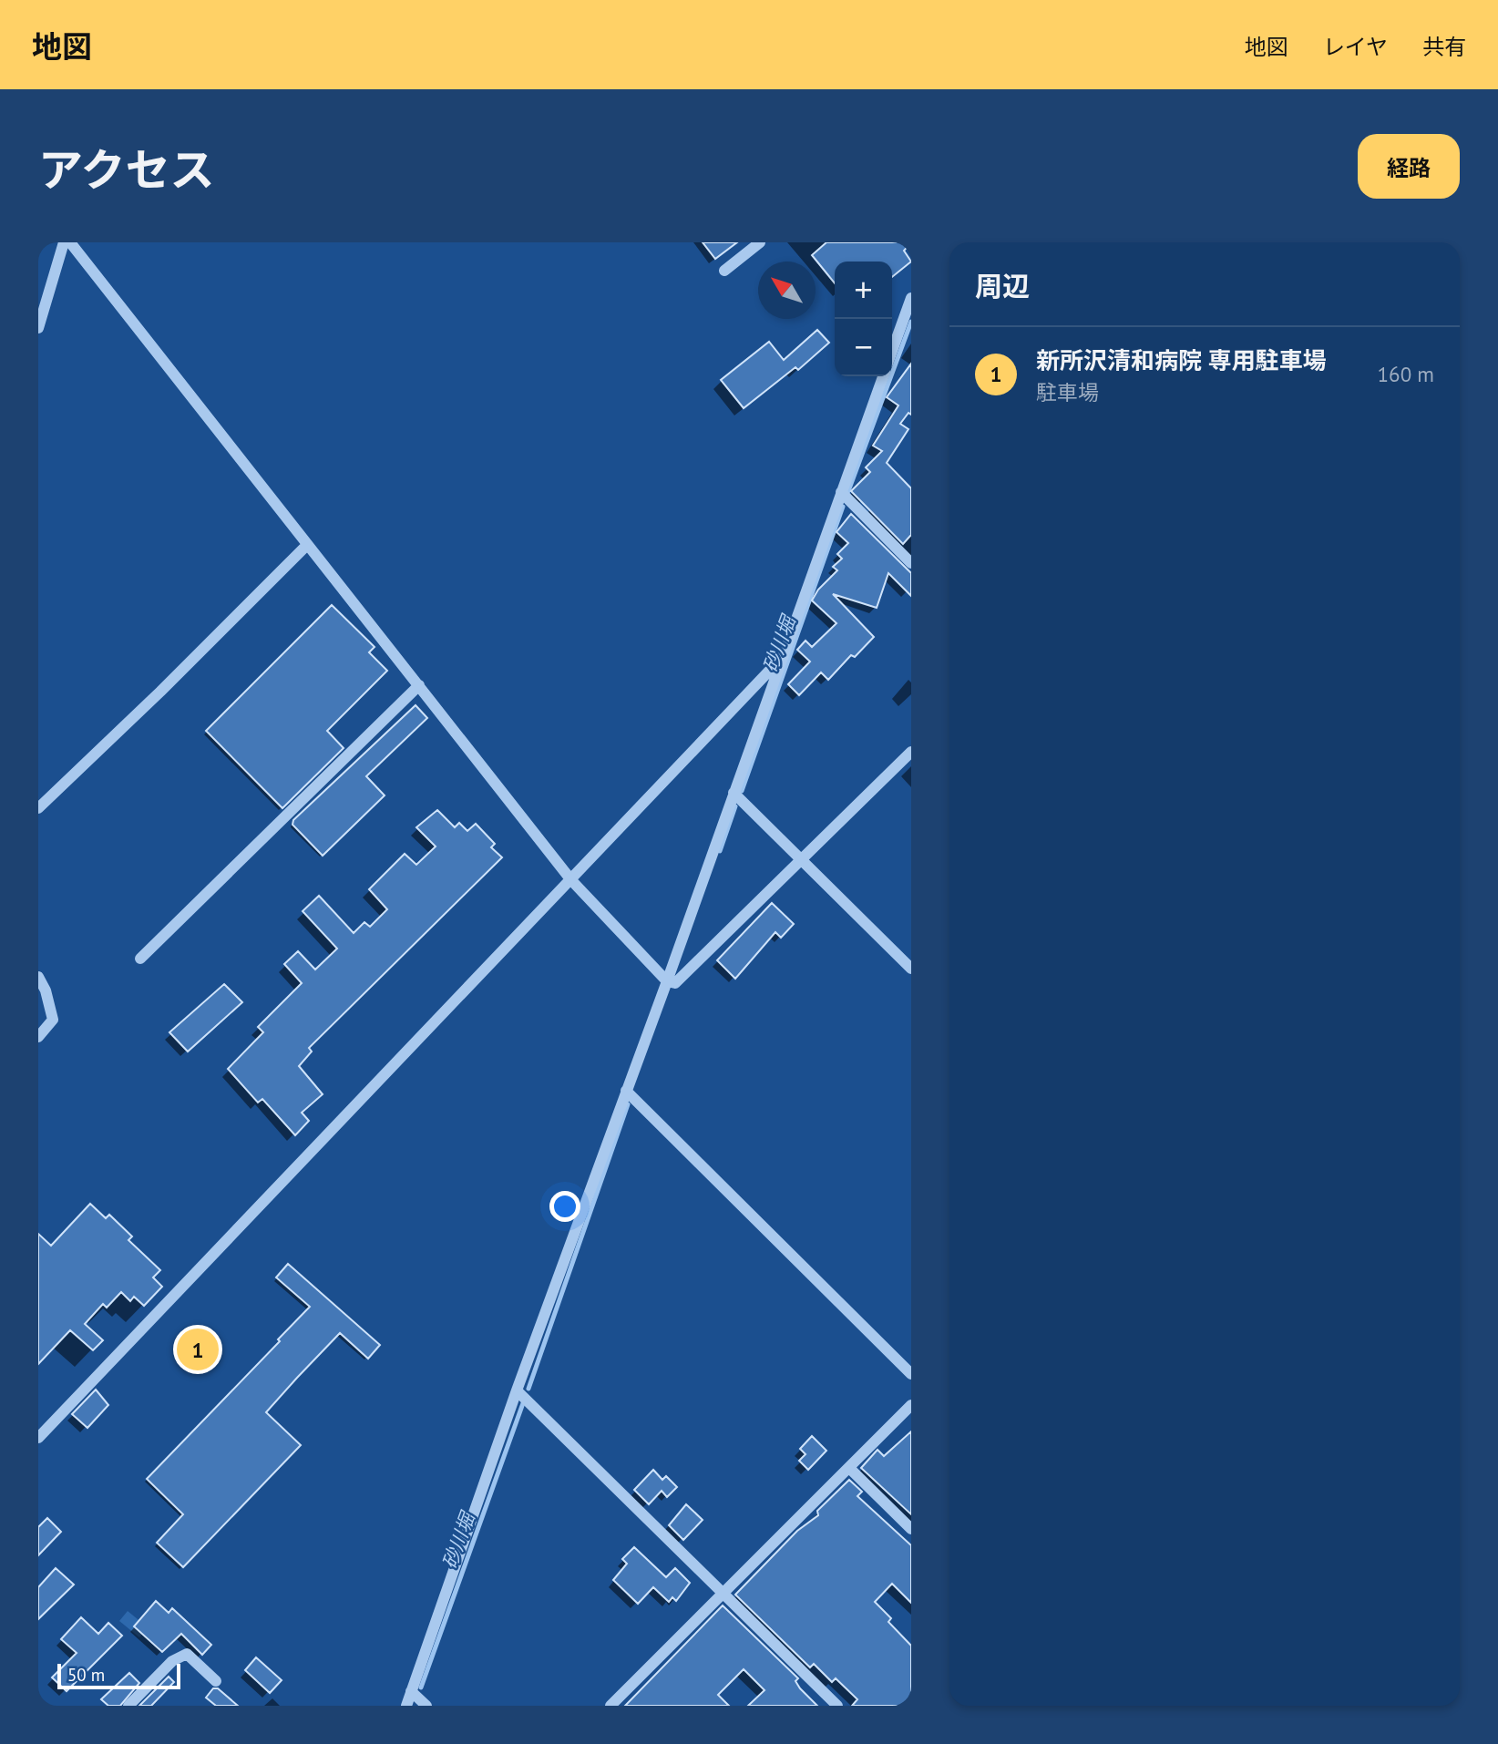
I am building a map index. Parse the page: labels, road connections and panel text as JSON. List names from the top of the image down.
{
  "water": ["砂川堀"],
  "scale_bar": "50 m",
  "north": "top left",
  "page": {
    "header": "地図",
    "nav": ["地図", "レイヤ", "共有"],
    "title": "アクセス",
    "buttons": "経路",
    "heading": "周辺",
    "map_buttons": ["+", "−"],
    "list": [
      {
        "mark": "1",
        "name": "新所沢清和病院 専用駐車場",
        "note": "駐車場",
        "value": "160 m"
      }
    ],
    "pins": "1",
    "scale": "50 m"
  }
}
